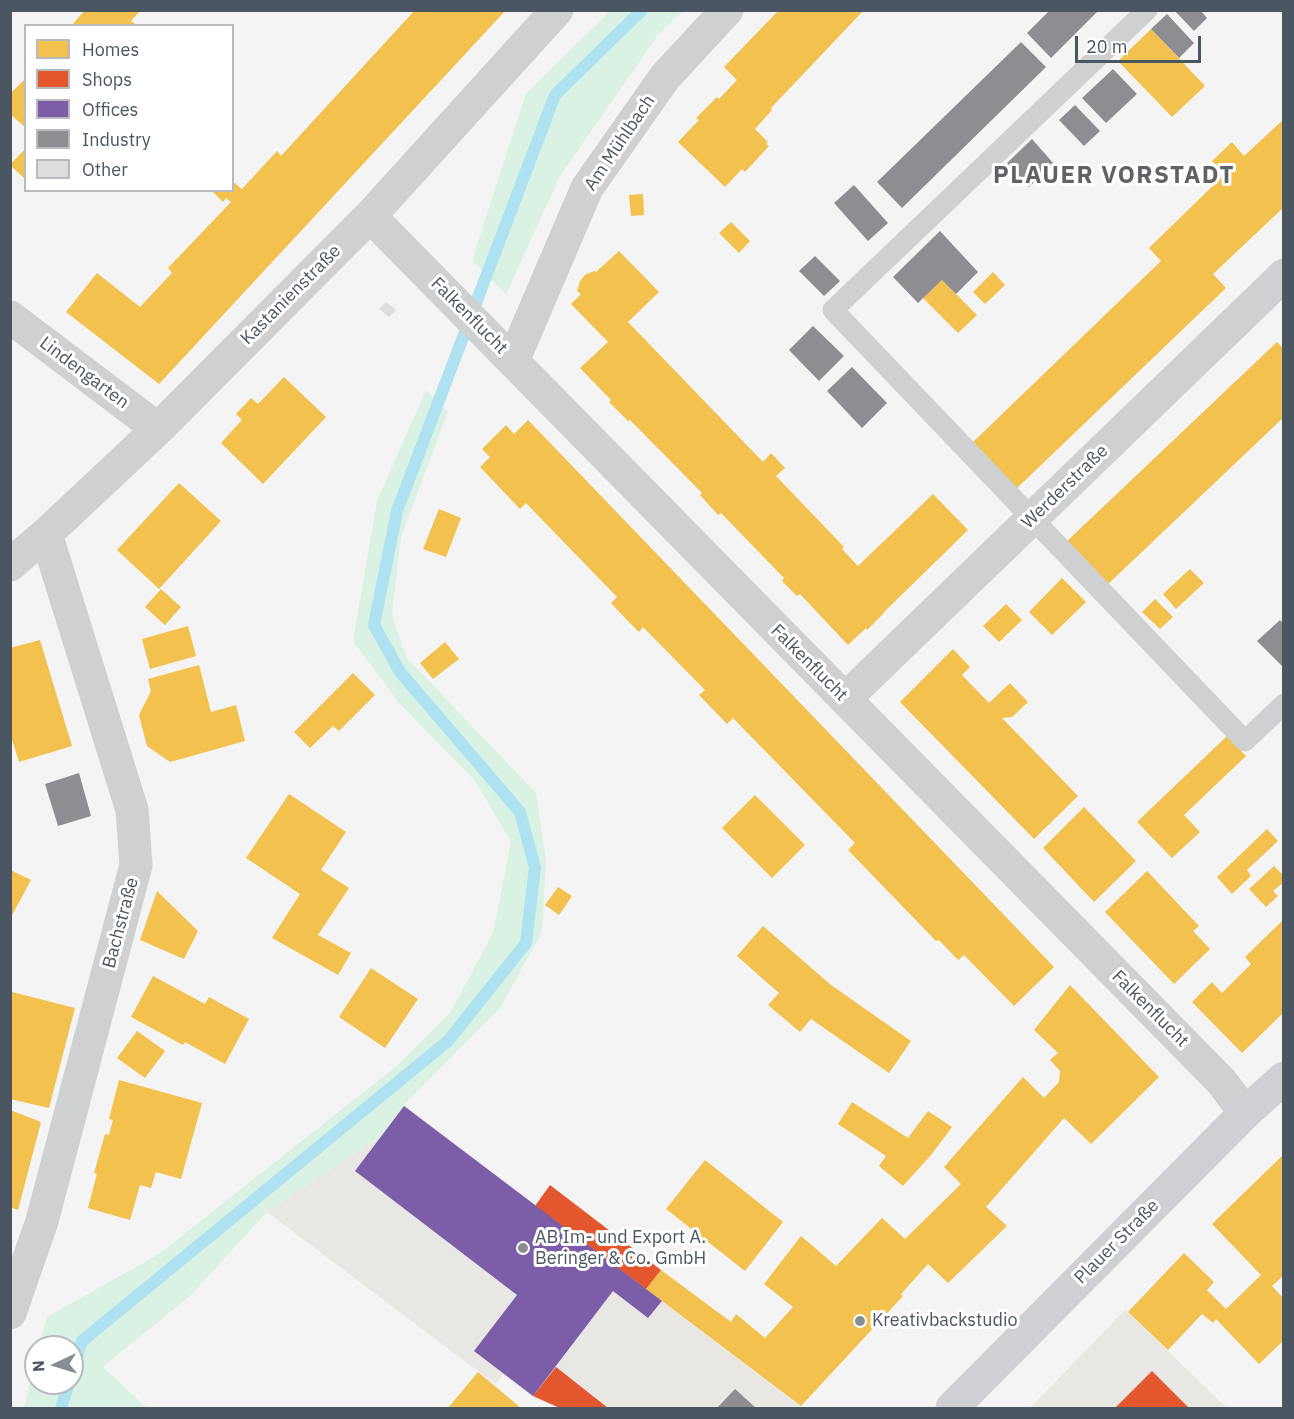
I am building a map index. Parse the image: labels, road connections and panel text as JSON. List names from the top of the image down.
{
  "streets": {
    "main road": ["Plauer Straße"],
    "street": [
      "Am Mühlbach",
      "Kastanienstraße",
      "Falkenflucht",
      "Lindengarten",
      "Werderstraße",
      "Bachstraße"
    ]
  },
  "crossings": [
    ["Am Mühlbach", "Falkenflucht"],
    ["Kastanienstraße", "Falkenflucht"],
    ["Kastanienstraße", "Lindengarten"],
    ["Kastanienstraße", "Bachstraße"],
    ["Falkenflucht", "Werderstraße"],
    ["Falkenflucht", "Plauer Straße"]
  ],
  "districts": ["PLAUER VORSTADT"],
  "places": ["AB Im- und Export A. Beringer & Co. GmbH", "Kreativbackstudio"],
  "legend": [
    "Homes",
    "Shops",
    "Offices",
    "Industry",
    "Other"
  ],
  "scale_bar": "20 m",
  "north": "left"
}
